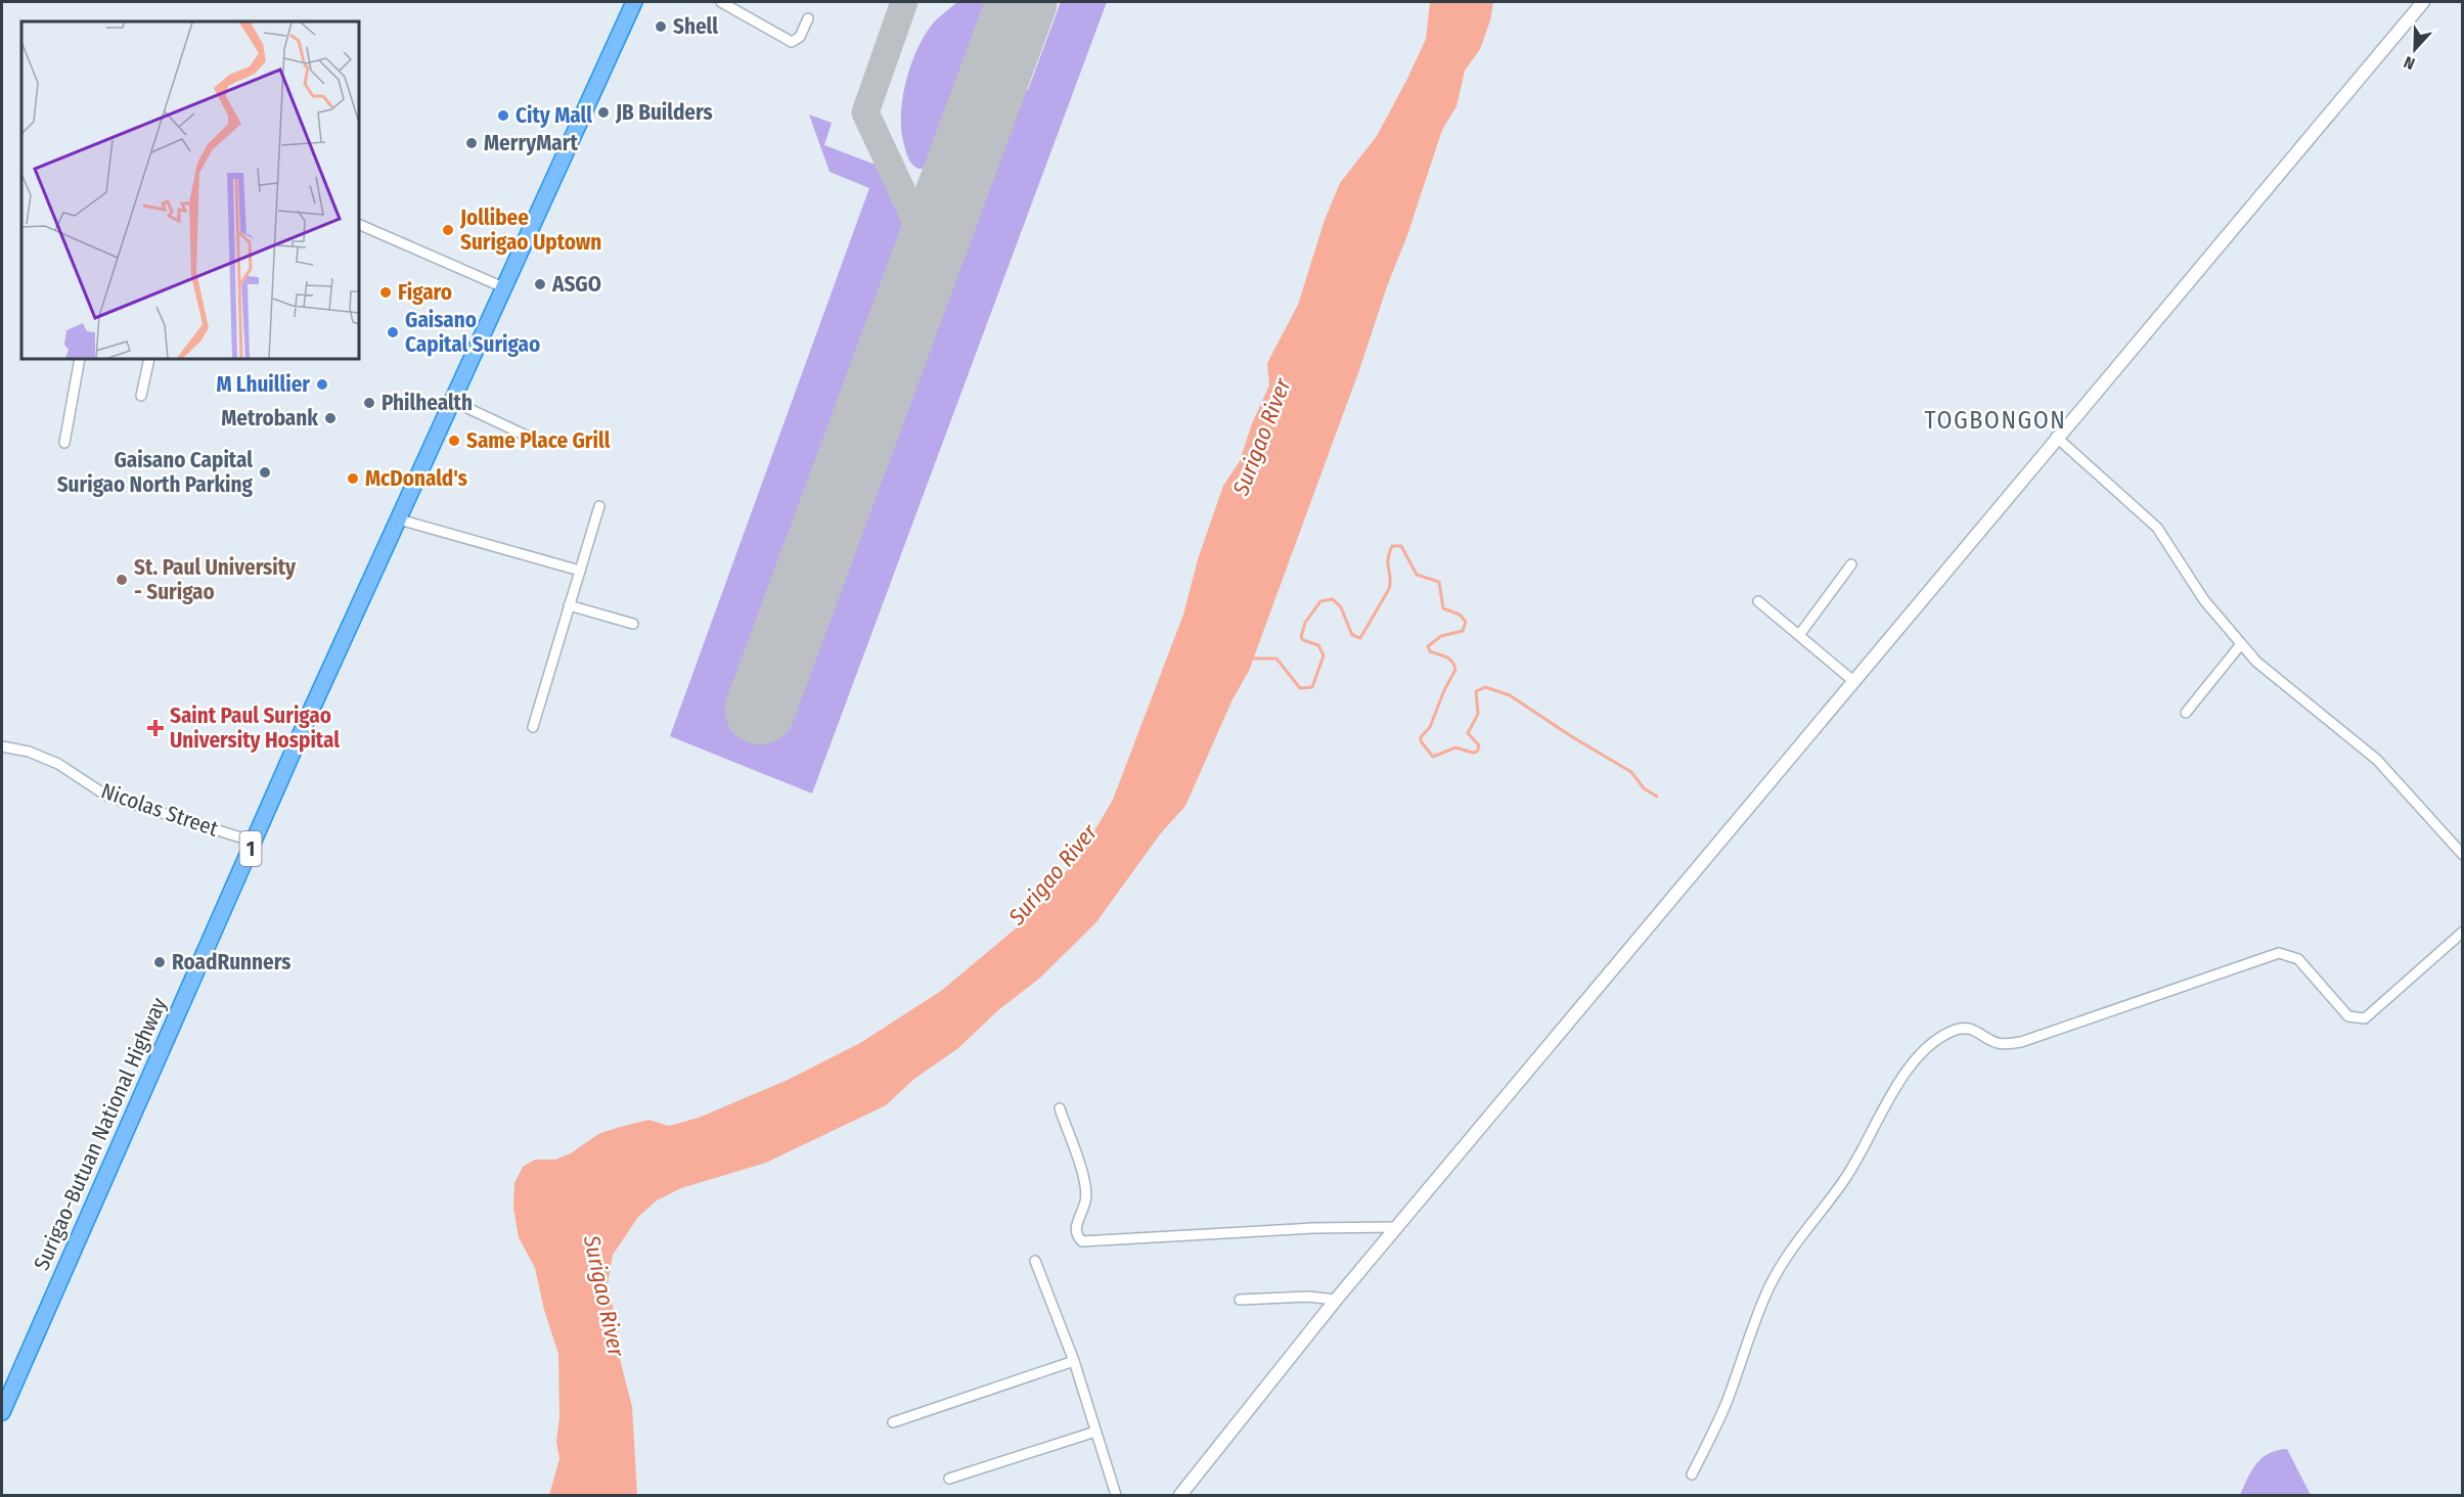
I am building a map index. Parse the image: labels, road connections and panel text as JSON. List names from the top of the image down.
{
  "streets": {
    "highway": ["1", "Surigao-Butuan National Highway"],
    "street": ["Nicolas Street"]
  },
  "crossings": [
    ["Nicolas Street", "Surigao-Butuan National Highway"]
  ],
  "districts": ["TOGBONGON"],
  "water": ["Surigao River"],
  "places": {
    "other": [
      "Shell",
      "JB Builders",
      "City Mall",
      "MerryMart",
      "Jollibee Surigao Uptown",
      "ASGO",
      "Figaro",
      "Gaisano Capital Surigao",
      "M Lhuillier",
      "Philhealth",
      "Metrobank",
      "Same Place Grill",
      "Gaisano Capital Surigao North Parking",
      "McDonald's",
      "St. Paul University - Surigao",
      "RoadRunners"
    ],
    "health": ["Saint Paul Surigao University Hospital"]
  },
  "north": "bottom"
}
